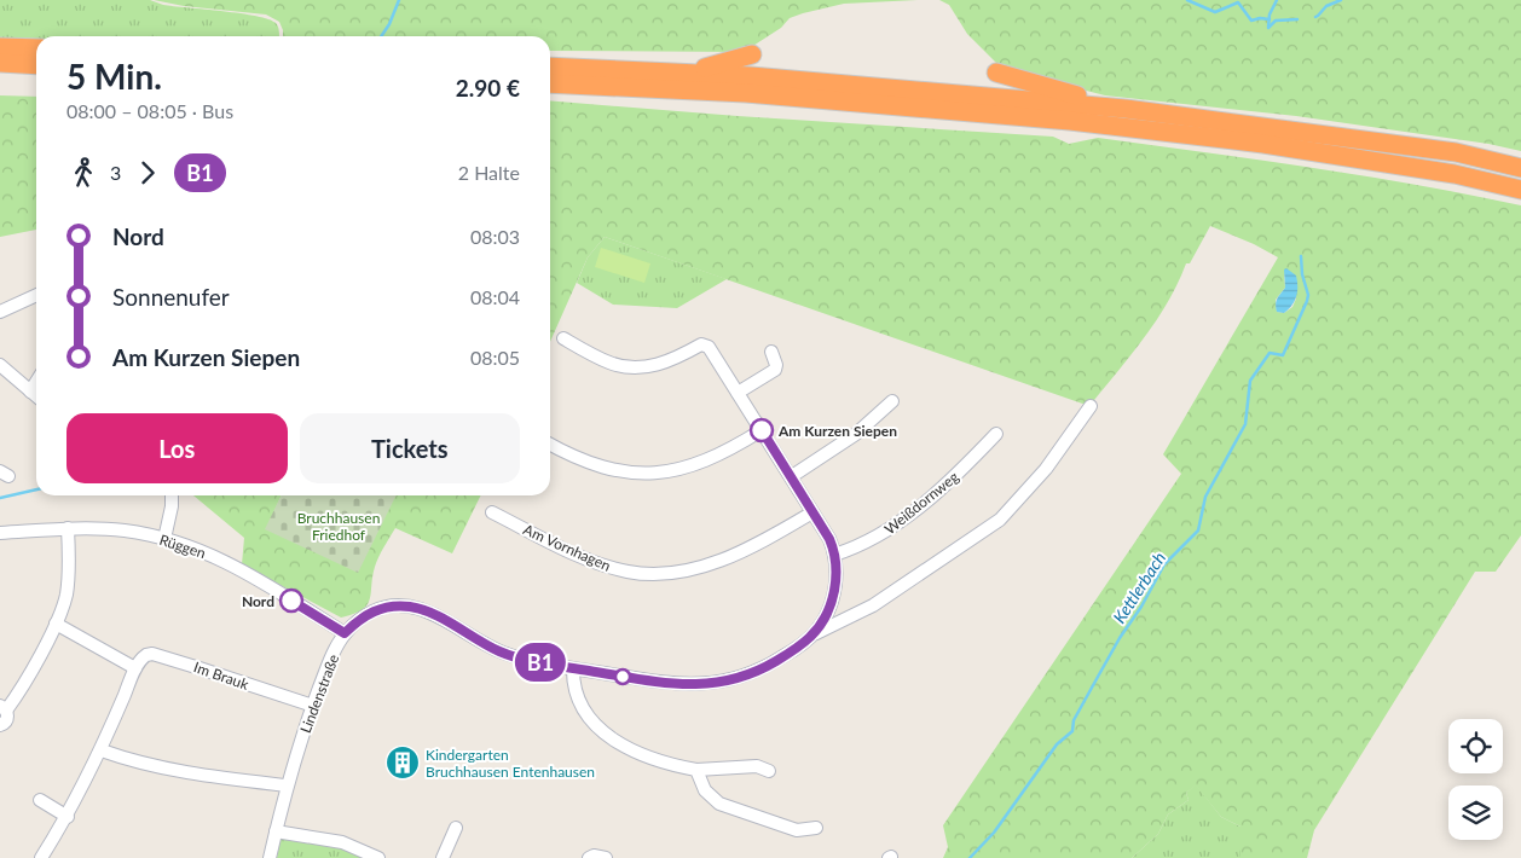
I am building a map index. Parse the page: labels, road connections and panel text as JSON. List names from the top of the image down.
{
  "streets": {
    "street": [
      "Weißdornweg",
      "Rüggen",
      "Am Vornhagen",
      "Im Brauk",
      "Lindenstraße"
    ]
  },
  "crossings": [
    ["Rüggen", "Lindenstraße"],
    ["Im Brauk", "Lindenstraße"]
  ],
  "water": ["Kettlerbach"],
  "parks": ["Bruchhausen Friedhof"],
  "places": {
    "other": ["Am Kurzen Siepen", "Nord"],
    "building": ["Kindergarten Bruchhausen Entenhausen"]
  },
  "lines": ["bus line B1"],
  "page": {
    "on_map": "B1",
    "heading": ["5 Min.", "08:00 – 08:05 · Bus", "2.90 €"],
    "legs": ["3", "B1", "2 Halte"],
    "list": [
      {
        "name": "Nord",
        "value": "08:03"
      },
      {
        "name": "Sonnenufer",
        "value": "08:04"
      },
      {
        "name": "Am Kurzen Siepen",
        "value": "08:05"
      }
    ],
    "buttons": ["Los", "Tickets"]
  }
}
